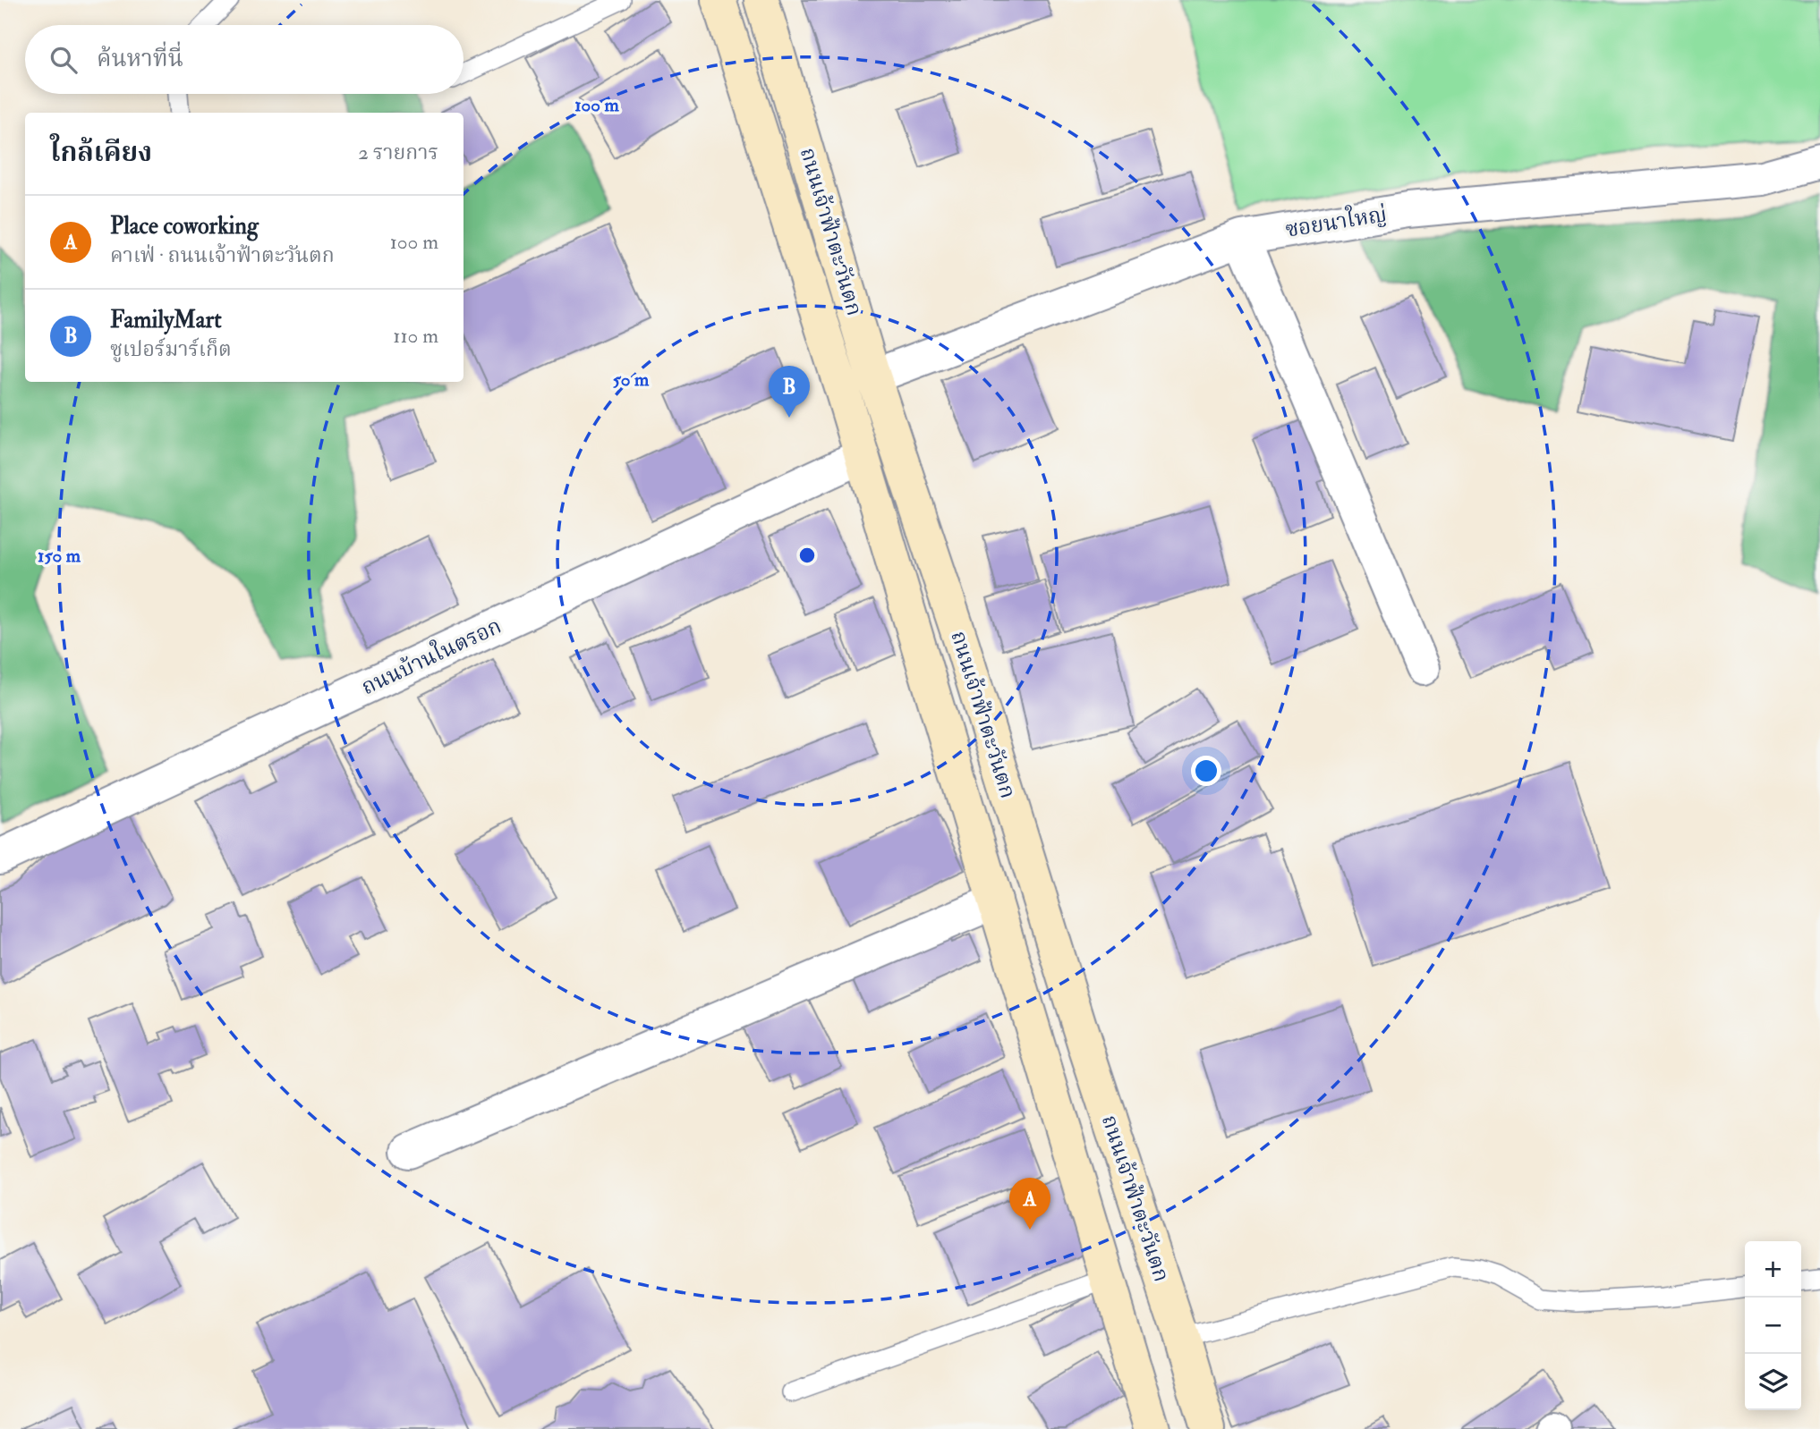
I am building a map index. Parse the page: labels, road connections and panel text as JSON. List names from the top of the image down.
{
  "streets": {
    "main road": ["ถนนเจ้าฟ้าตะวันตก"],
    "street": ["ซอยนาใหญ่", "ถนนบ้านในตรอก"]
  },
  "crossings": [
    ["ซอยนาใหญ่", "ถนนเจ้าฟ้าตะวันตก"],
    ["ถนนเจ้าฟ้าตะวันตก", "ถนนบ้านในตรอก"]
  ],
  "page": {
    "search": "ค้นหาที่นี่",
    "heading": ["ใกล้เคียง", "2 รายการ"],
    "list": [
      {
        "mark": "A",
        "name": "Place coworking",
        "note": "คาเฟ่ · ถนนเจ้าฟ้าตะวันตก",
        "value": "100 m"
      },
      {
        "mark": "B",
        "name": "FamilyMart",
        "note": "ซูเปอร์มาร์เก็ต",
        "value": "110 m"
      }
    ],
    "pins": ["B", "A"],
    "map_buttons": ["+", "−"]
  },
  "rings": ["100 m", "50 m", "150 m"]
}
